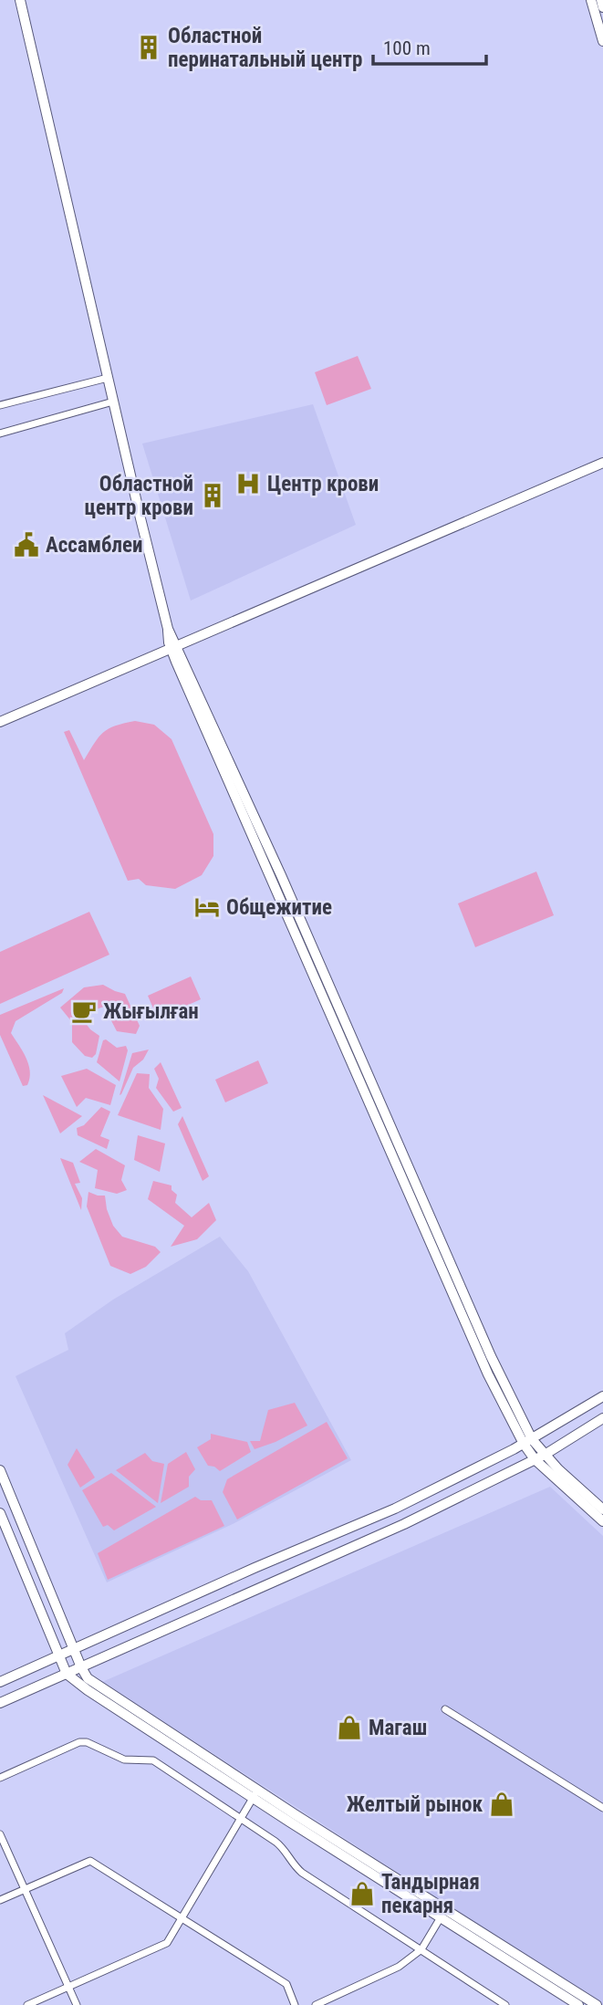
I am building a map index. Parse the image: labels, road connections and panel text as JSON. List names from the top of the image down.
{
  "places": {
    "building": ["Областной перинатальный центр", "Областной центр крови"],
    "hospital": ["Центр крови"],
    "public building": ["Ассамблеи"],
    "hotel": ["Общежитие"],
    "cafe": ["Жығылған"],
    "shop": ["Магаш", "Желтый рынок", "Тандырная пекарня"]
  },
  "scale_bar": "100 m"
}
